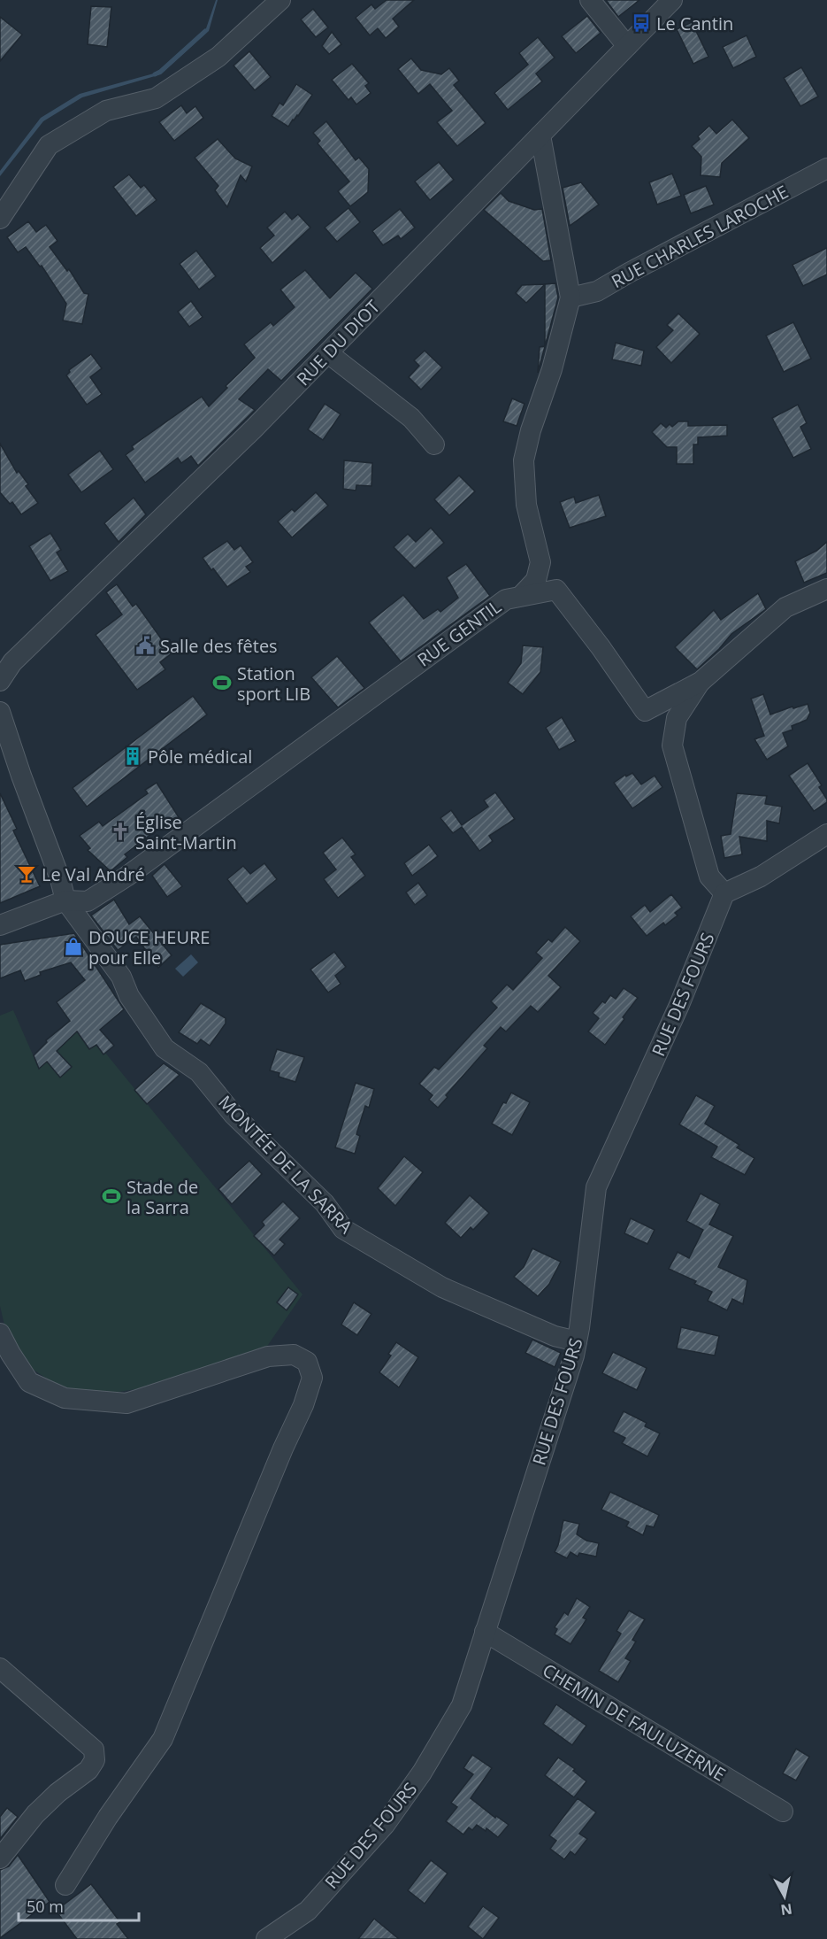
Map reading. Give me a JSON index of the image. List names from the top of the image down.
{
  "streets": {
    "street": [
      "RUE CHARLES LAROCHE",
      "RUE DU DIOT",
      "RUE GENTIL",
      "RUE DES FOURS",
      "MONTÉE DE LA SARRA",
      "CHEMIN DE FAULUZERNE"
    ]
  },
  "crossings": [
    ["RUE GENTIL", "MONTÉE DE LA SARRA"],
    ["RUE DES FOURS", "MONTÉE DE LA SARRA"],
    ["RUE DES FOURS", "CHEMIN DE FAULUZERNE"]
  ],
  "places": {
    "bus stop": ["Le Cantin"],
    "public building": ["Salle des fêtes"],
    "sports": ["Station sport LIB", "Stade de la Sarra"],
    "building": ["Pôle médical"],
    "church": ["Église Saint-Martin"],
    "bar": ["Le Val André"],
    "shop": ["DOUCE HEURE pour Elle"]
  },
  "scale_bar": "50 m",
  "north": "bottom"
}
